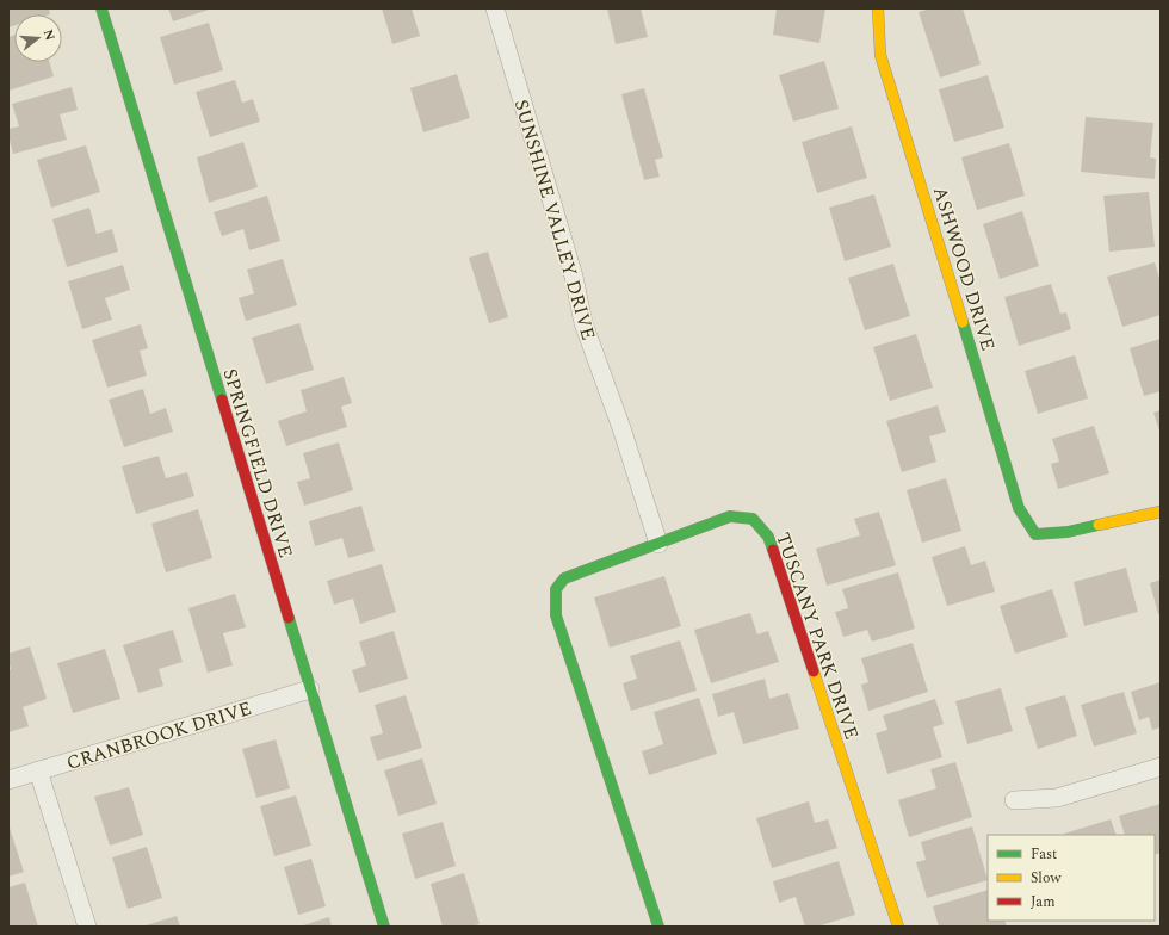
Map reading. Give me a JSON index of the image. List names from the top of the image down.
{
  "streets": {
    "street": [
      "SUNSHINE VALLEY DRIVE",
      "ASHWOOD DRIVE",
      "SPRINGFIELD DRIVE",
      "TUSCANY PARK DRIVE",
      "CRANBROOK DRIVE"
    ]
  },
  "crossings": [
    ["SUNSHINE VALLEY DRIVE", "TUSCANY PARK DRIVE"],
    ["SPRINGFIELD DRIVE", "CRANBROOK DRIVE"]
  ],
  "legend": ["Fast", "Slow", "Jam"],
  "north": "right"
}
